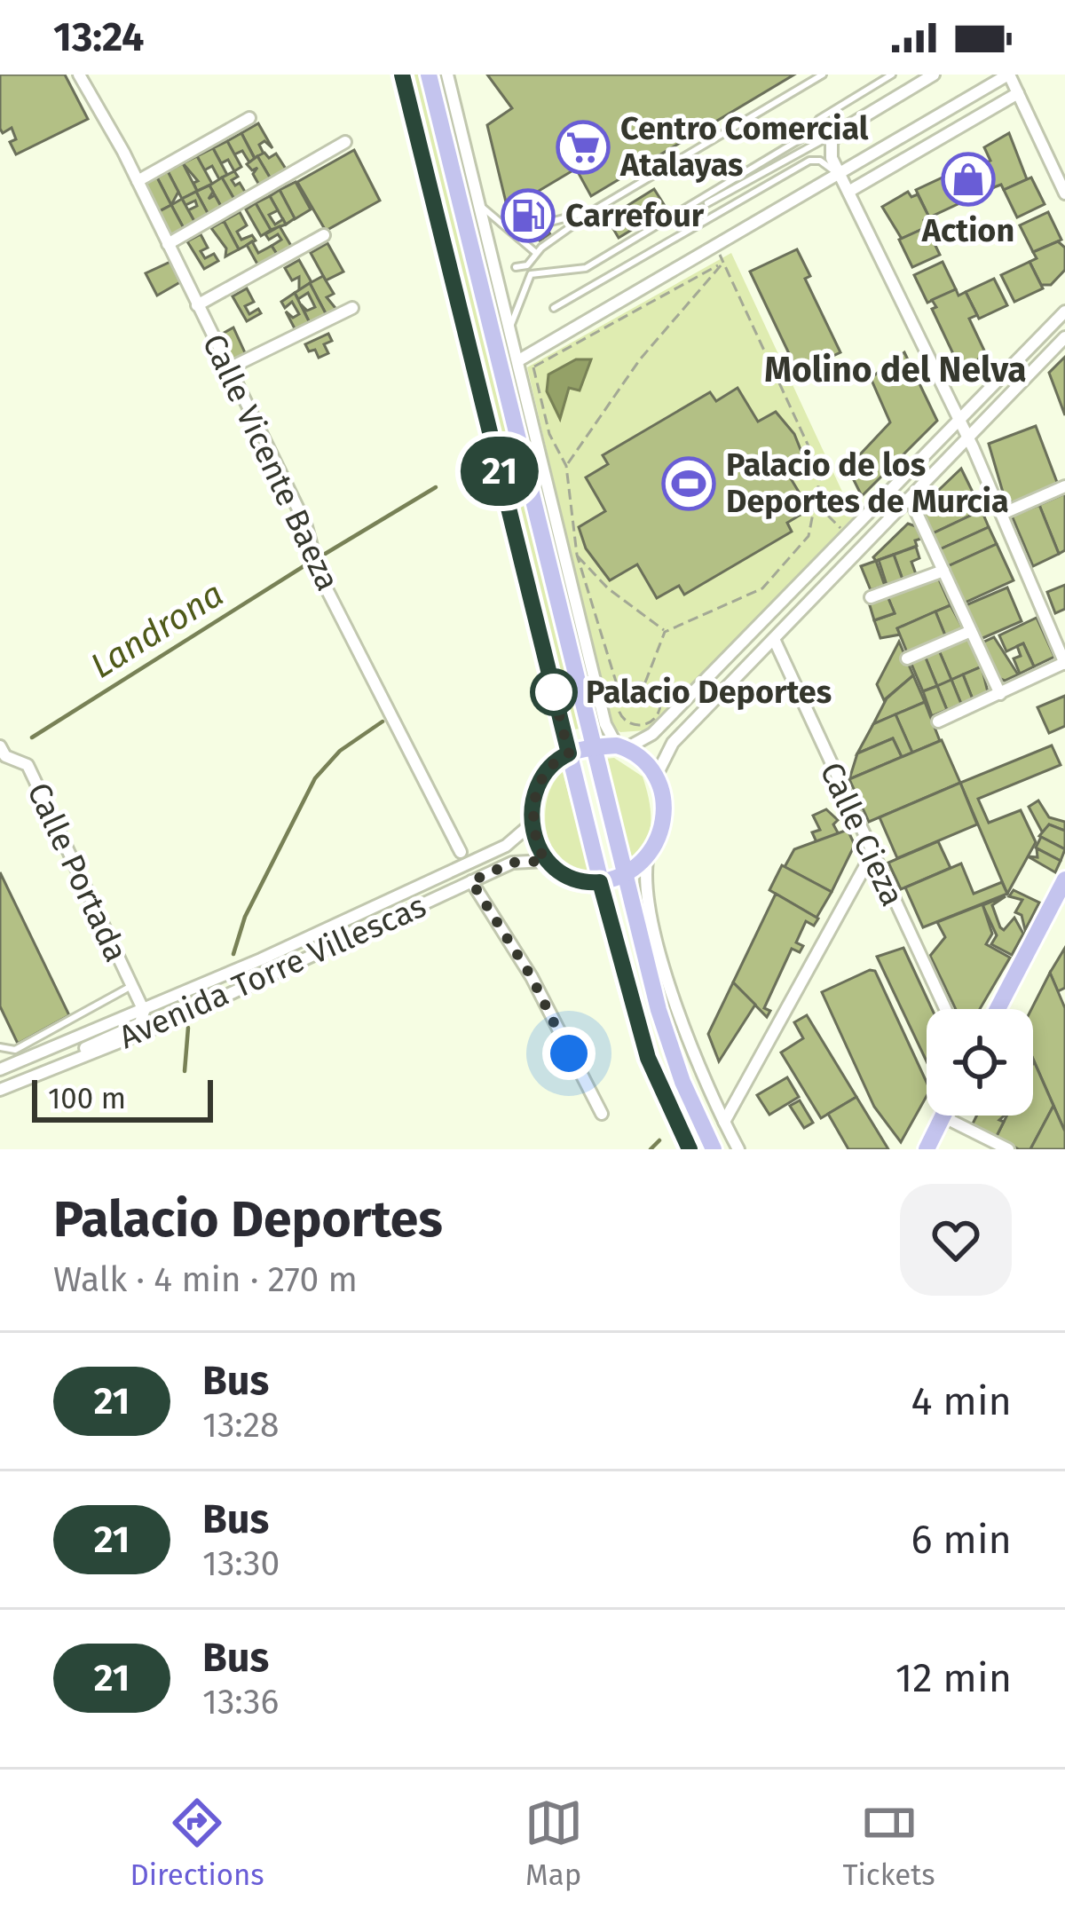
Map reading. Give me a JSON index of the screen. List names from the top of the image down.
{
  "streets": {
    "street": [
      "Calle Vicente Baeza",
      "Calle Cieza",
      "Calle Portada",
      "Avenida Torre Villescas"
    ]
  },
  "crossings": [
    ["Calle Portada", "Avenida Torre Villescas"]
  ],
  "districts": ["Molino del Nelva"],
  "water": ["Landrona"],
  "places": {
    "supermarket": ["Centro Comercial Atalayas"],
    "shop": ["Action"],
    "fuel station": ["Carrefour"],
    "sports": ["Palacio de los Deportes de Murcia"],
    "other": ["Palacio Deportes"]
  },
  "lines": ["bus line 21"],
  "scale_bar": "100 m",
  "page": {
    "status": "13:24",
    "on_map": "21",
    "scale": "100 m",
    "heading": ["Palacio Deportes", "Walk · 4 min · 270 m"],
    "list": [
      {
        "mark": "21",
        "name": "Bus",
        "note": "13:28",
        "value": "4 min"
      },
      {
        "mark": "21",
        "name": "Bus",
        "note": "13:30",
        "value": "6 min"
      },
      {
        "mark": "21",
        "name": "Bus",
        "note": "13:36",
        "value": "12 min"
      }
    ],
    "tabs": ["Directions", "Map", "Tickets"]
  }
}
